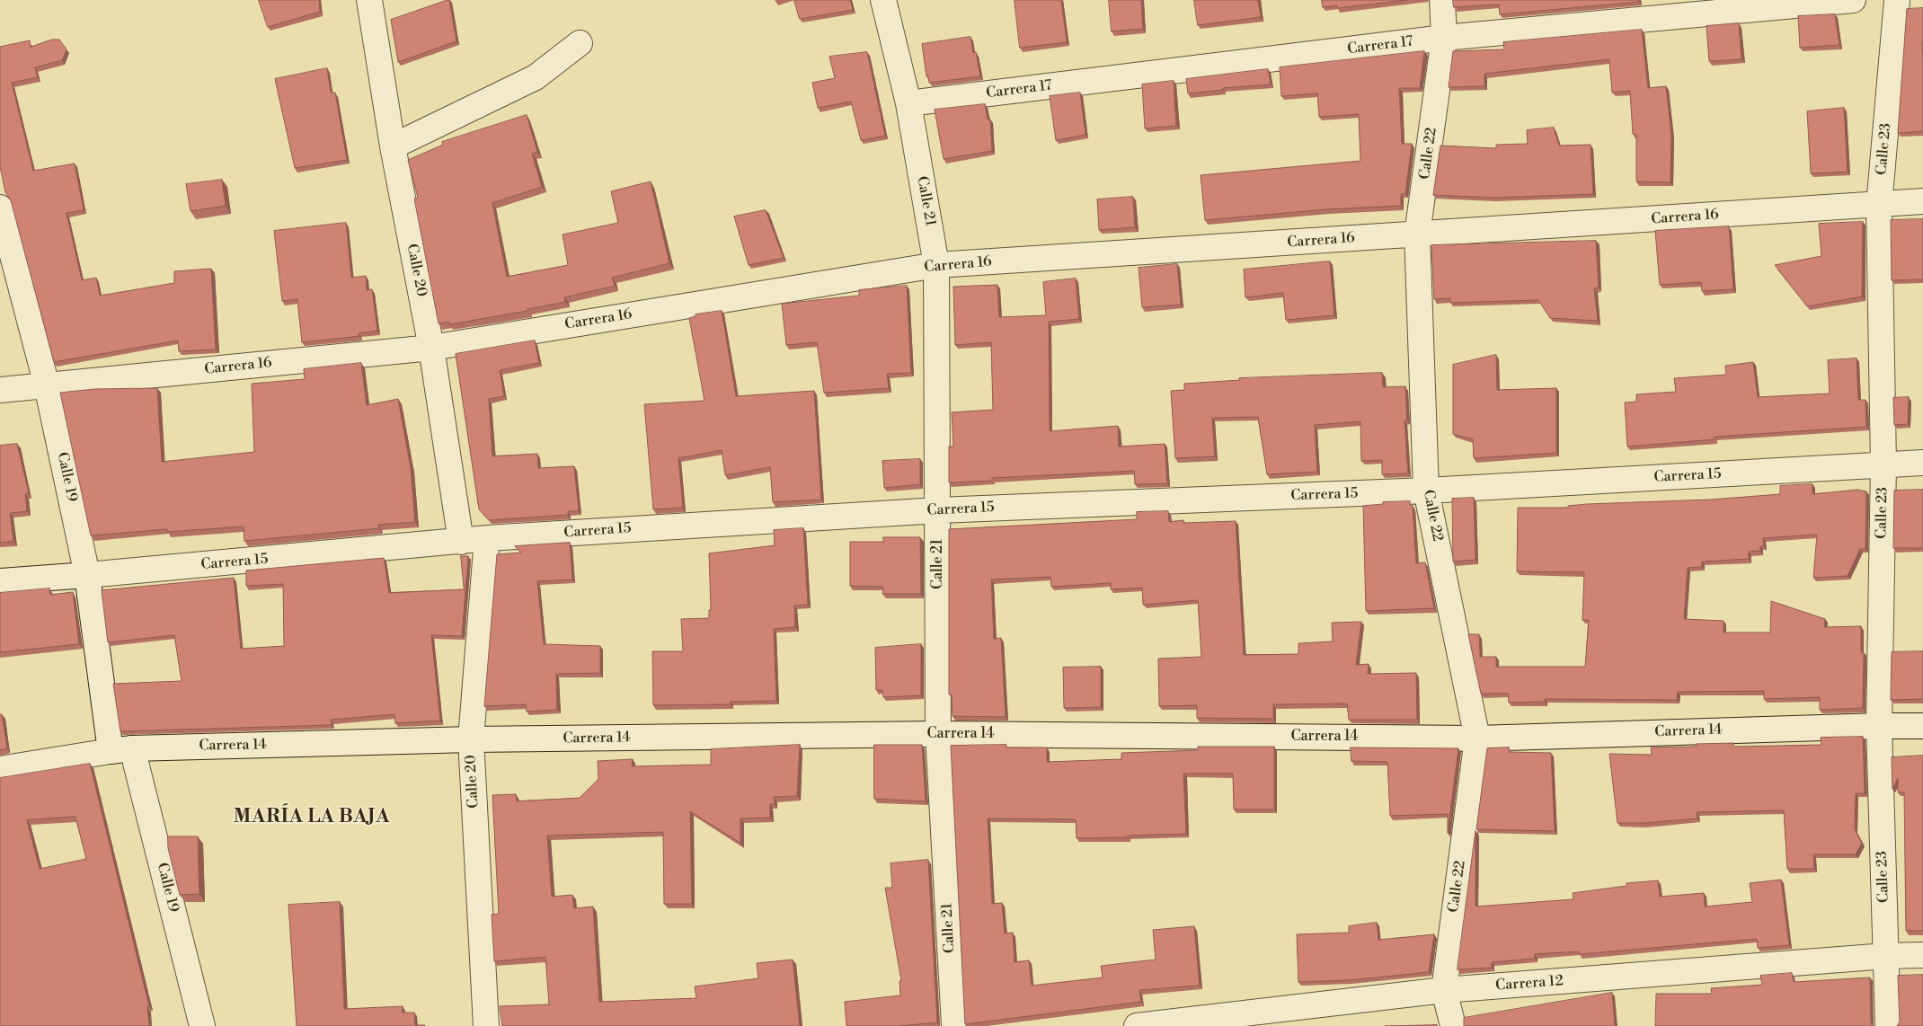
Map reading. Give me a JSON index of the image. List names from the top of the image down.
{
  "streets": {
    "street": [
      "Carrera 17",
      "Calle 23",
      "Calle 22",
      "Calle 21",
      "Carrera 16",
      "Calle 20",
      "Carrera 15",
      "Calle 19",
      "Carrera 14",
      "Carrera 12"
    ]
  },
  "crossings": [
    ["Carrera 17", "Calle 22"],
    ["Carrera 17", "Calle 21"],
    ["Calle 23", "Carrera 16"],
    ["Calle 23", "Carrera 15"],
    ["Calle 23", "Carrera 14"],
    ["Calle 23", "Carrera 12"],
    ["Calle 22", "Carrera 16"],
    ["Calle 22", "Carrera 15"],
    ["Calle 22", "Carrera 14"],
    ["Calle 22", "Carrera 12"],
    ["Calle 21", "Carrera 16"],
    ["Calle 21", "Carrera 15"],
    ["Calle 21", "Carrera 14"],
    ["Carrera 16", "Calle 20"],
    ["Carrera 16", "Calle 19"],
    ["Calle 20", "Carrera 15"],
    ["Calle 20", "Carrera 14"],
    ["Carrera 15", "Calle 19"],
    ["Calle 19", "Carrera 14"]
  ],
  "districts": ["MARÍA LA BAJA"]
}
